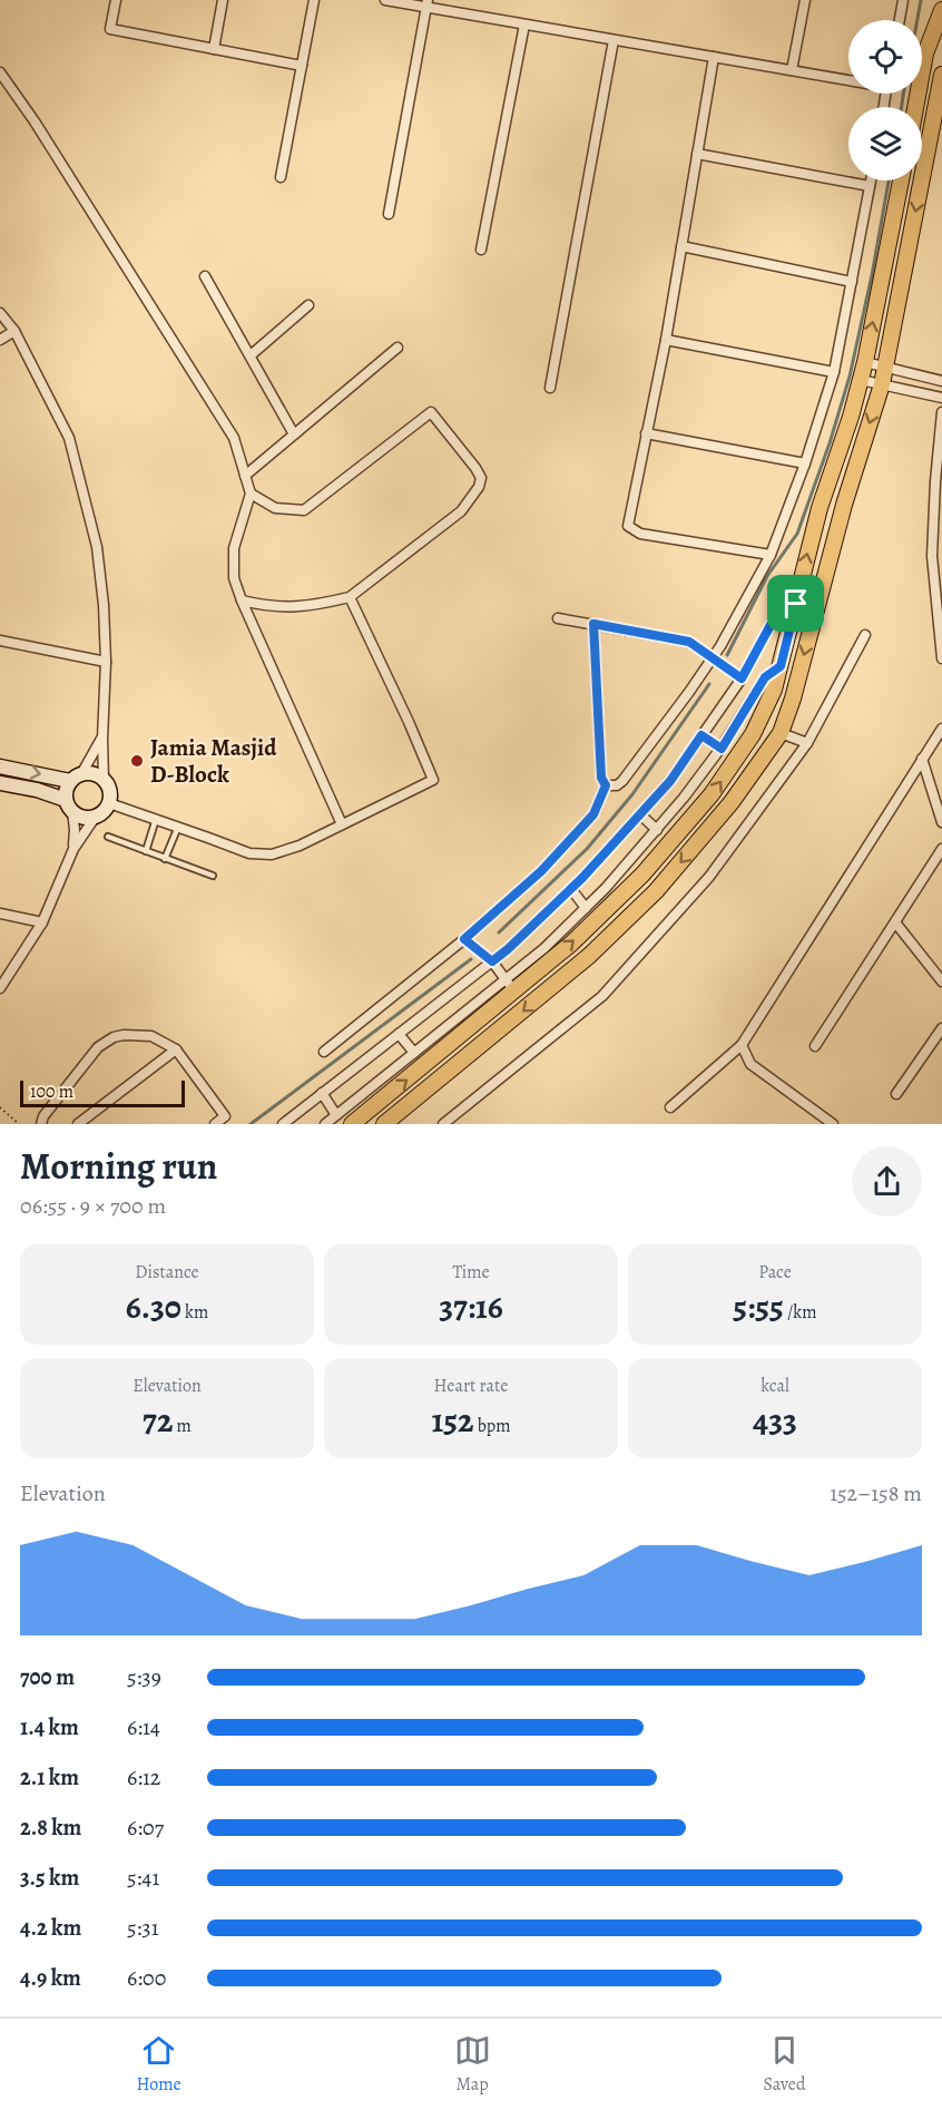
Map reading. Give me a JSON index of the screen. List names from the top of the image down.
{
  "places": ["Jamia Masjid D-Block"],
  "scale_bar": "100 m",
  "page": {
    "scale": "100 m",
    "heading": ["Morning run", "06:55 · 9 × 700 m"],
    "stats": [
      ["Distance", "6.30 km"],
      ["Time", "37:16"],
      ["Pace", "5:55 /km"],
      ["Elevation", "72 m"],
      ["Heart rate", "152 bpm"],
      ["kcal", "433"]
    ],
    "chart": ["Elevation", "152–158 m"],
    "list": [
      {
        "name": "700 m",
        "note": "5:39"
      },
      {
        "name": "1.4 km",
        "note": "6:14"
      },
      {
        "name": "2.1 km",
        "note": "6:12"
      },
      {
        "name": "2.8 km",
        "note": "6:07"
      },
      {
        "name": "3.5 km",
        "note": "5:41"
      },
      {
        "name": "4.2 km",
        "note": "5:31"
      },
      {
        "name": "4.9 km",
        "note": "6:00"
      }
    ],
    "tabs": ["Home", "Map", "Saved"]
  }
}
